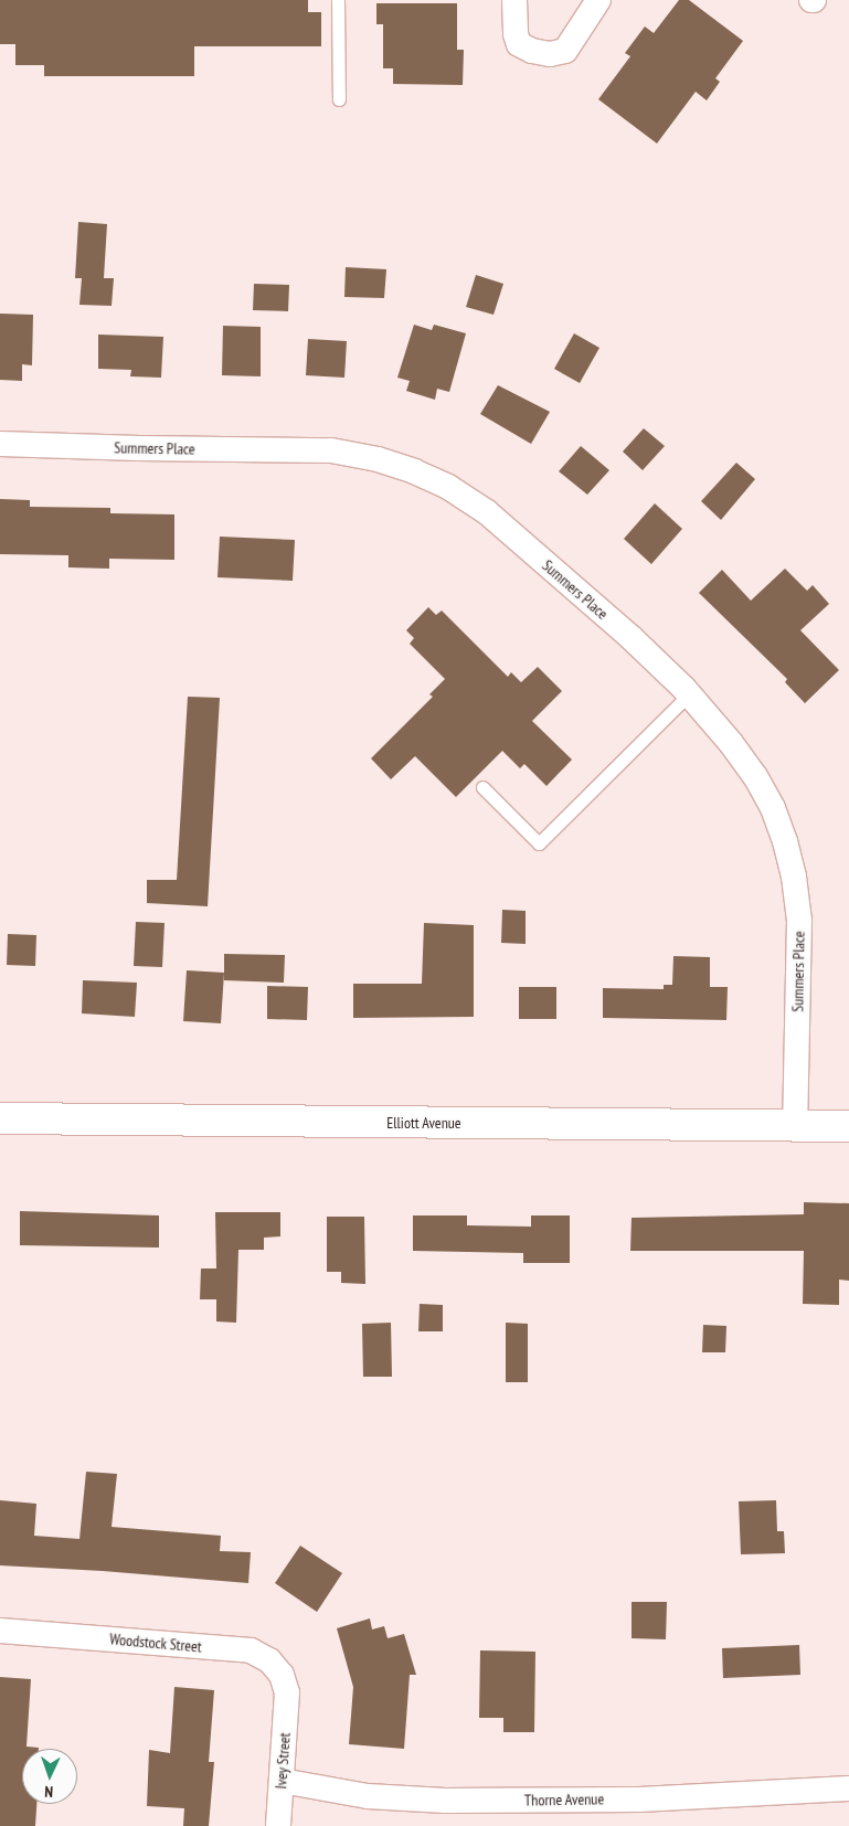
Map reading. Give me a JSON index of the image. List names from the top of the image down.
{
  "streets": {
    "street": [
      "Summers Place",
      "Elliott Avenue",
      "Woodstock Street",
      "Ivey Street",
      "Thorne Avenue"
    ]
  },
  "crossings": [
    ["Summers Place", "Elliott Avenue"],
    ["Woodstock Street", "Ivey Street"],
    ["Ivey Street", "Thorne Avenue"]
  ],
  "north": "bottom"
}
